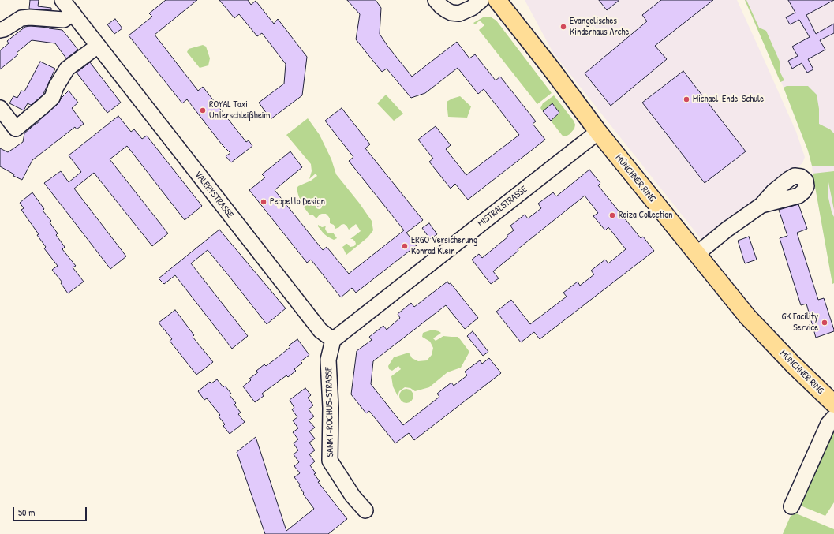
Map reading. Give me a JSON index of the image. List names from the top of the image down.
{
  "streets": {
    "main road": ["MÜNCHNER RING"],
    "street": ["VALERYSTRASSE", "MISTRALSTRASSE", "SANKT-ROCHUS-STRASSE"]
  },
  "crossings": [
    ["MÜNCHNER RING", "MISTRALSTRASSE"],
    ["VALERYSTRASSE", "MISTRALSTRASSE"],
    ["VALERYSTRASSE", "SANKT-ROCHUS-STRASSE"],
    ["MISTRALSTRASSE", "SANKT-ROCHUS-STRASSE"]
  ],
  "places": [
    "Evangelisches Kinderhaus Arche",
    "Michael-Ende-Schule",
    "ROYAL Taxi Unterschleißheim",
    "Peppetto Design",
    "Raiza Collection",
    "ERGO Versicherung Konrad Klein",
    "GK Facility Service"
  ],
  "scale_bar": "50 m"
}
